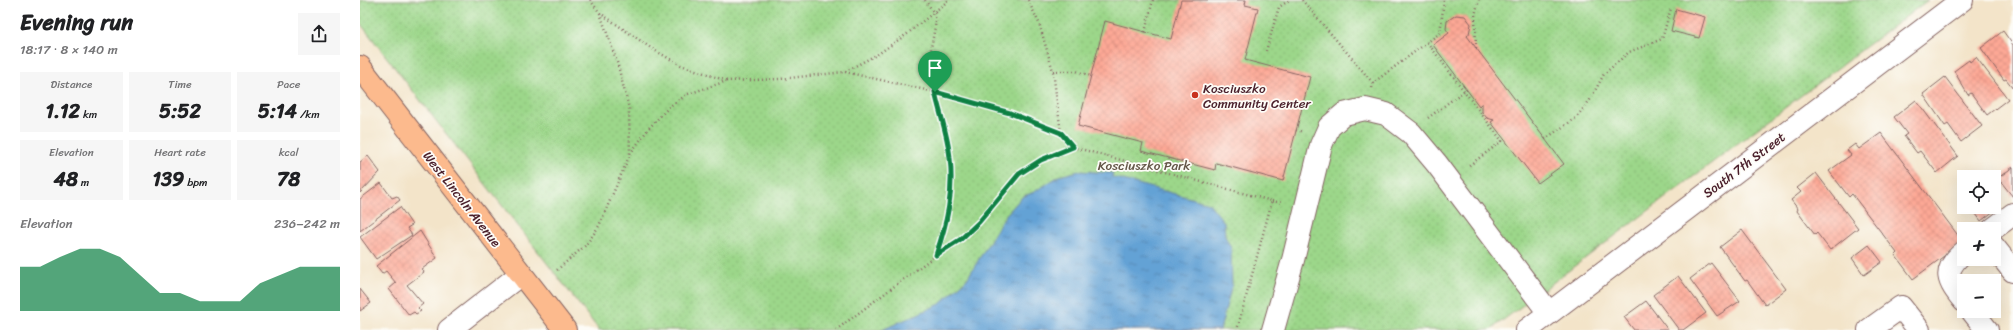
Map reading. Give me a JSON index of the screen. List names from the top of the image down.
{
  "streets": {
    "main road": ["West Lincoln Avenue"],
    "street": ["South 7th Street"]
  },
  "parks": ["Kosciuszko Park"],
  "places": ["Kosciuszko Community Center"],
  "page": {
    "heading": ["Evening run", "18:17 · 8 × 140 m"],
    "stats": [
      ["Distance", "1.12 km"],
      ["Time", "5:52"],
      ["Pace", "5:14 /km"],
      ["Elevation", "48 m"],
      ["Heart rate", "139 bpm"],
      ["kcal", "78"]
    ],
    "map_buttons": ["+", "−"],
    "chart": ["Elevation", "236–242 m"]
  }
}
